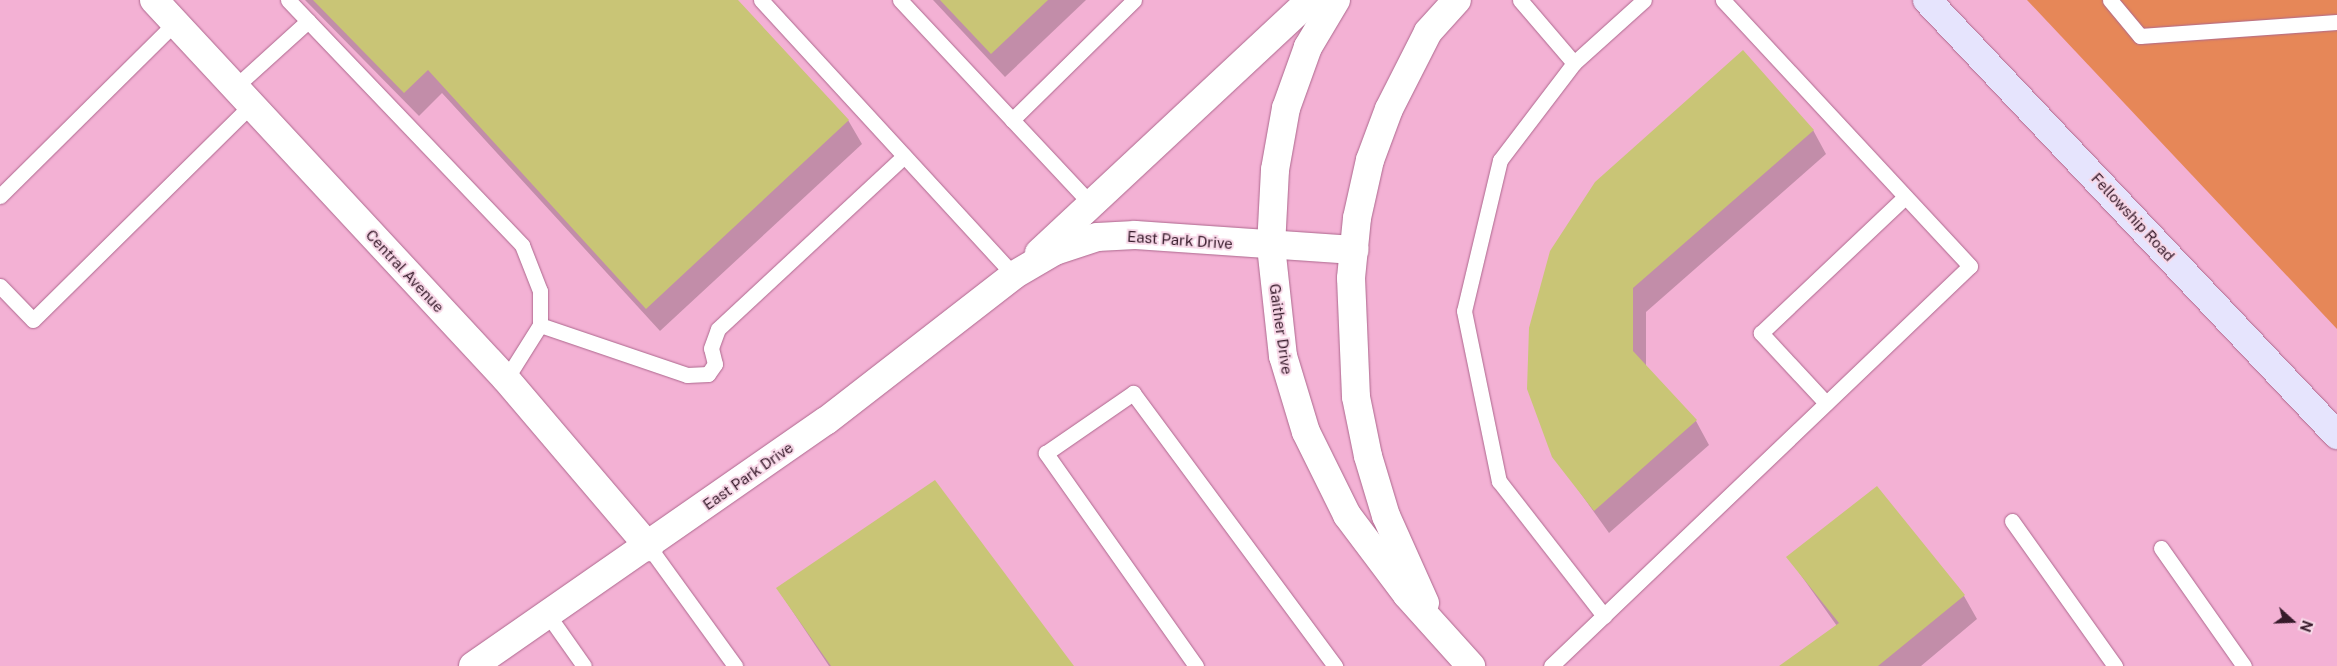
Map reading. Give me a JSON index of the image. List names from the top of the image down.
{
  "streets": {
    "street": [
      "Fellowship Road",
      "East Park Drive",
      "Central Avenue",
      "Gaither Drive"
    ]
  },
  "crossings": [
    ["East Park Drive", "Central Avenue"],
    ["East Park Drive", "Gaither Drive"]
  ],
  "north": "right"
}
